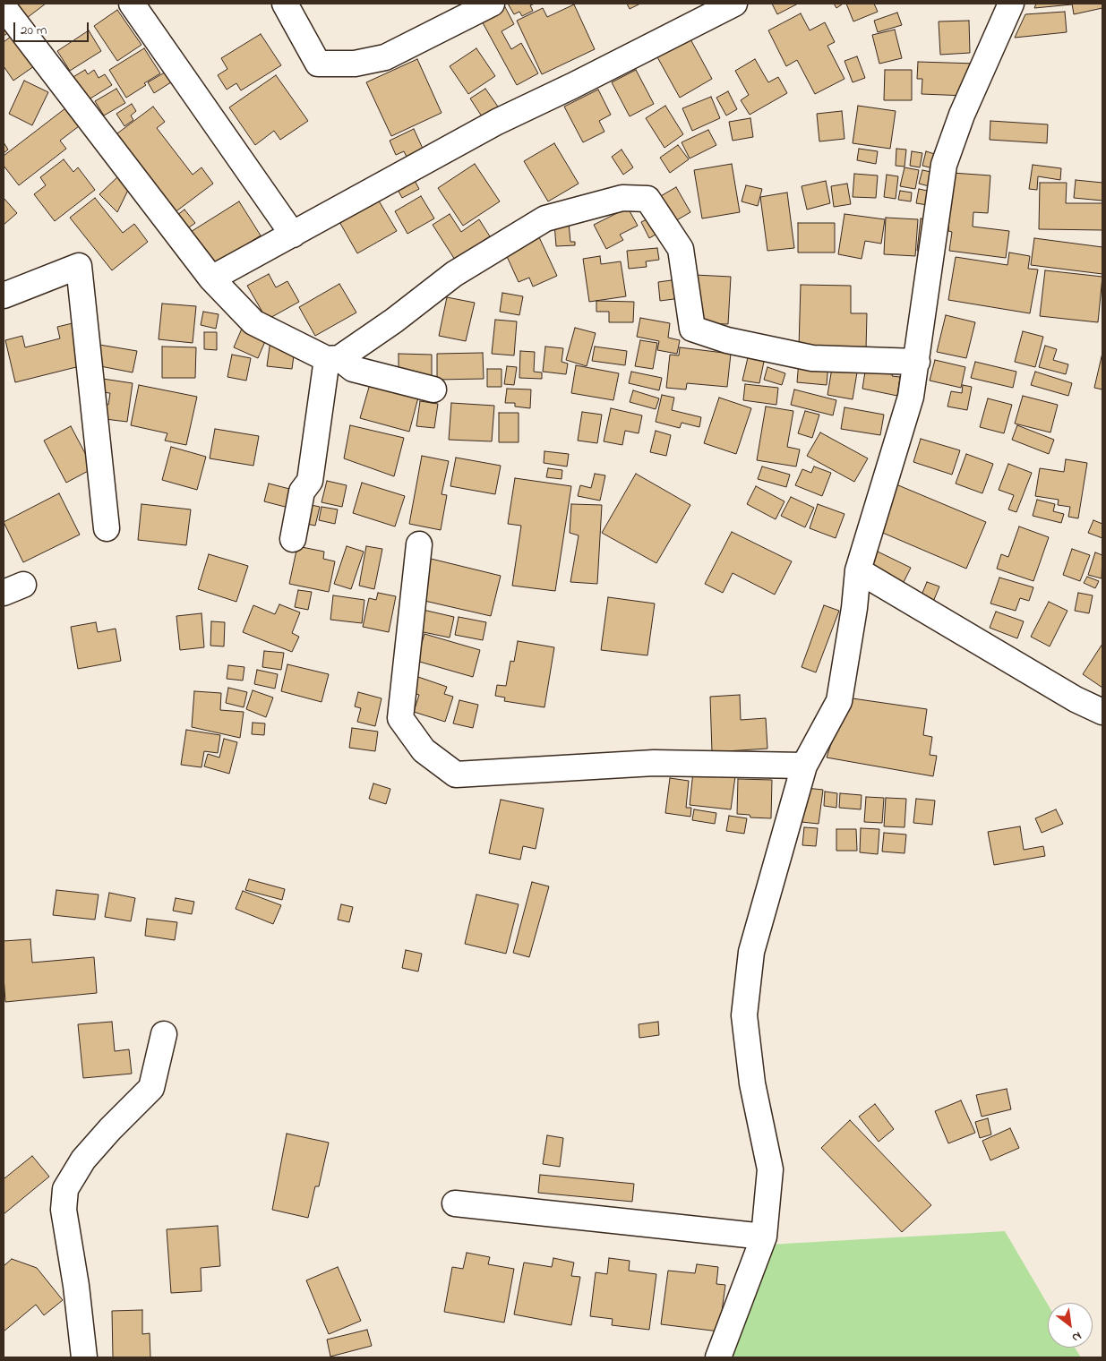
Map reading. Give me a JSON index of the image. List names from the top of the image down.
{
  "scale_bar": "20 m",
  "north": "bottom right"
}
